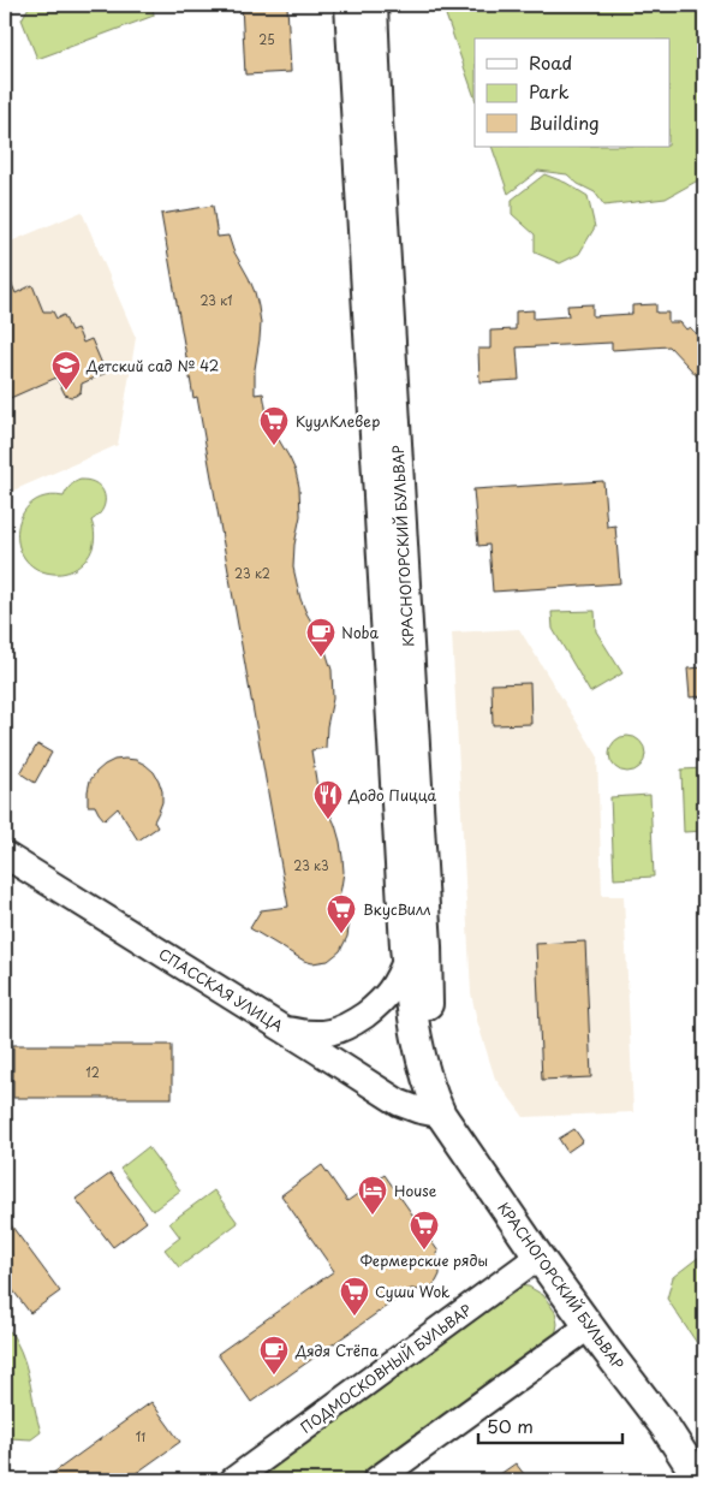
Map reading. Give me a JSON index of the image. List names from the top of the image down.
{
  "streets": {
    "main road": ["КРАСНОГОРСКИЙ БУЛЬВАР"],
    "street": ["СПАССКАЯ УЛИЦА", "ПОДМОСКОВНЫЙ БУЛЬВАР"]
  },
  "crossings": [
    ["КРАСНОГОРСКИЙ БУЛЬВАР", "СПАССКАЯ УЛИЦА"],
    ["КРАСНОГОРСКИЙ БУЛЬВАР", "ПОДМОСКОВНЫЙ БУЛЬВАР"]
  ],
  "places": {
    "school or university": ["Детский сад № 42"],
    "supermarket": [
      "КуулКлевер",
      "ВкусВилл",
      "Фермерские ряды",
      "Суши Wok"
    ],
    "cafe": ["Noba", "Дядя Стёпа"],
    "restaurant": ["Додо Пицца"],
    "hotel": ["House"]
  },
  "house_numbers": [
    "25",
    "23 к1",
    "23 к2",
    "23 к3",
    "12",
    "11"
  ],
  "legend": ["Road", "Park", "Building"],
  "scale_bar": "50 m"
}
